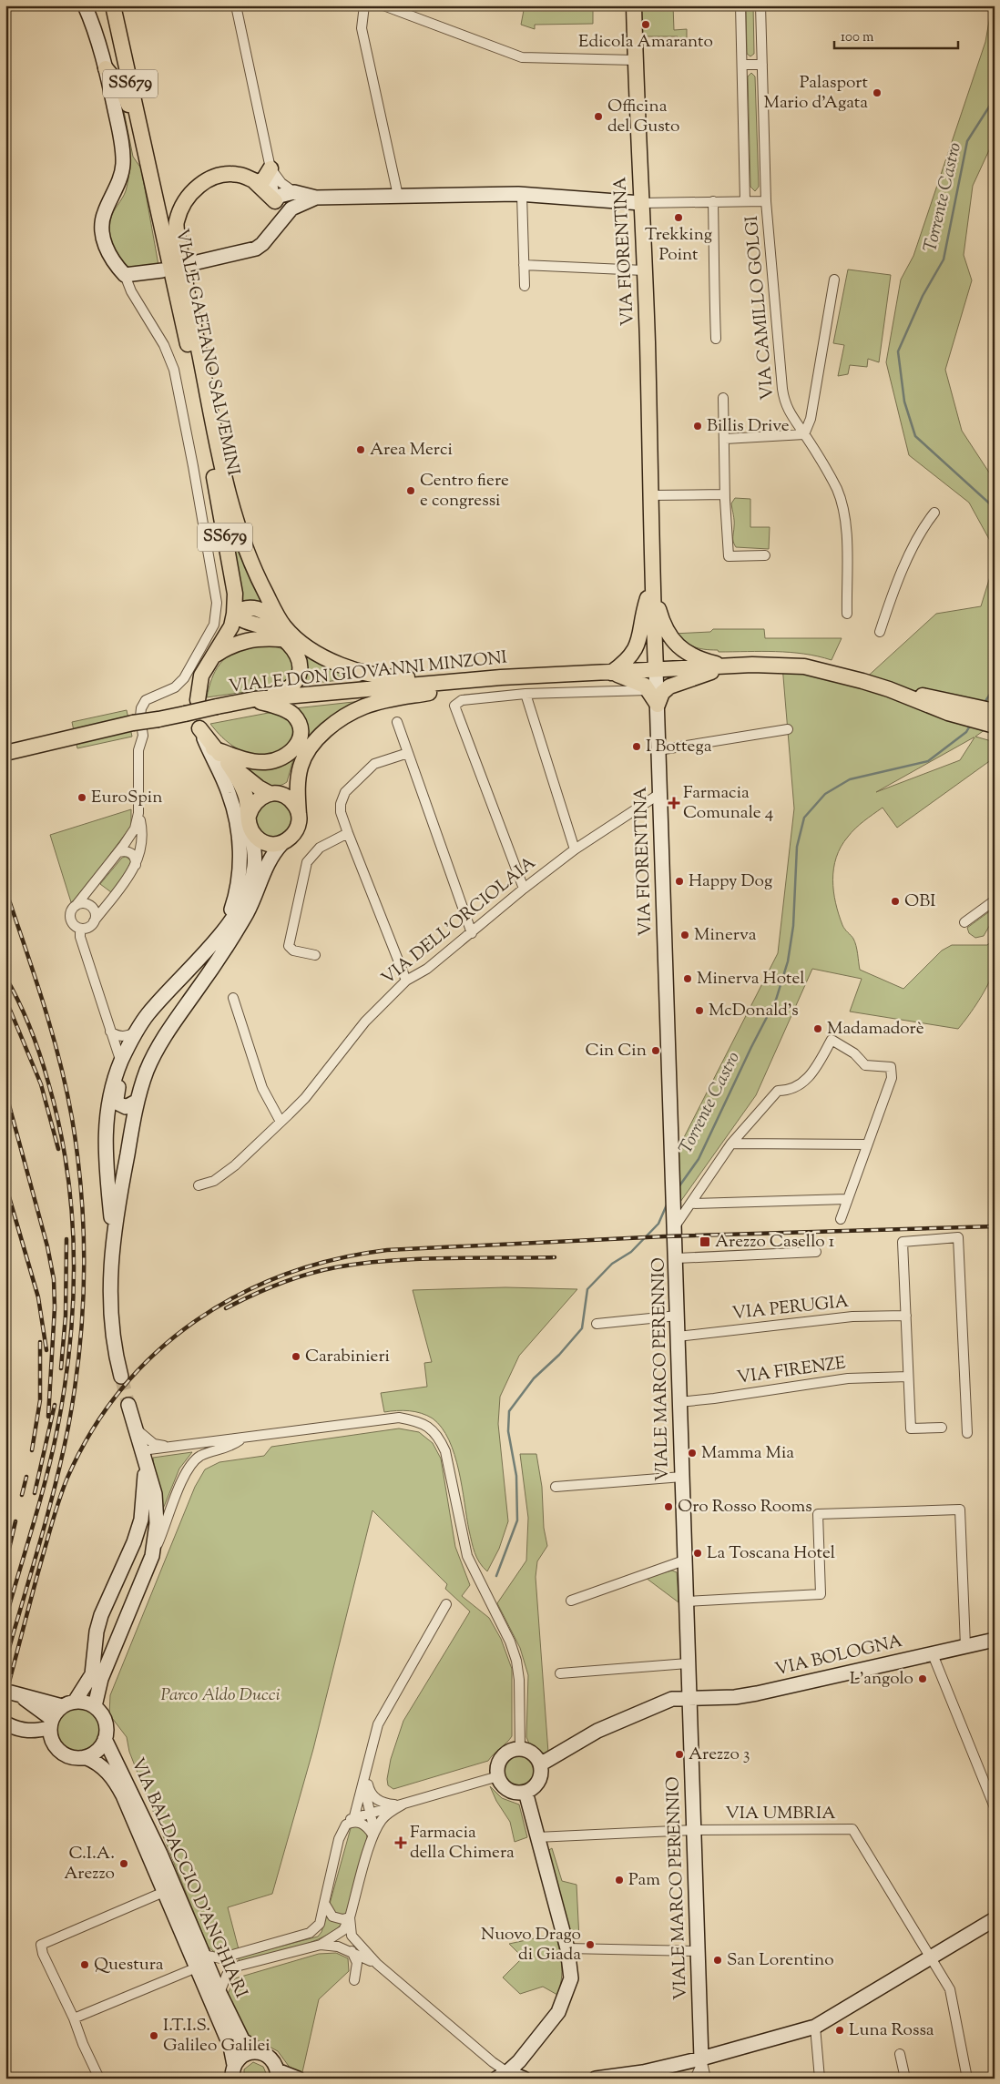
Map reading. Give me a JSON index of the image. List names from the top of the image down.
{
  "streets": {
    "main road": [
      "SS679",
      "VIA FIORENTINA",
      "VIALE GAETANO SALVEMINI",
      "VIALE DON GIOVANNI MINZONI",
      "VIALE MARCO PERENNIO",
      "VIA BOLOGNA",
      "VIA BALDACCIO D'ANGHIARI"
    ],
    "street": [
      "VIA CAMILLO GOLGI",
      "VIA DELL'ORCIOLAIA",
      "VIA PERUGIA",
      "VIA FIRENZE",
      "VIA UMBRIA"
    ]
  },
  "crossings": [
    ["VIA FIORENTINA", "VIALE DON GIOVANNI MINZONI"],
    ["VIA FIORENTINA", "VIA DELL'ORCIOLAIA"],
    ["VIA FIORENTINA", "VIALE MARCO PERENNIO"],
    ["VIA PERUGIA", "VIALE MARCO PERENNIO"],
    ["VIALE MARCO PERENNIO", "VIA FIRENZE"],
    ["VIALE MARCO PERENNIO", "VIA BOLOGNA"],
    ["VIALE MARCO PERENNIO", "VIA UMBRIA"]
  ],
  "water": ["Torrente Castro"],
  "parks": ["Parco Aldo Ducci"],
  "places": {
    "other": [
      "Edicola Amaranto",
      "Palasport Mario d'Agata",
      "Officina del Gusto",
      "Trekking Point",
      "Billis Drive",
      "Area Merci",
      "Centro fiere e congressi",
      "I Bottega",
      "EuroSpin",
      "Happy Dog",
      "OBI",
      "Minerva",
      "Minerva Hotel",
      "McDonald's",
      "Madamadorè",
      "Cin Cin",
      "Carabinieri",
      "Mamma Mia",
      "Oro Rosso Rooms",
      "La Toscana Hotel",
      "L'angolo",
      "Arezzo 3",
      "C.I.A. Arezzo",
      "Pam",
      "Nuovo Drago di Giada",
      "San Lorentino",
      "Questura",
      "Luna Rossa",
      "I.T.I.S. Galileo Galilei"
    ],
    "health": ["Farmacia Comunale 4", "Farmacia della Chimera"],
    "transit": ["Arezzo Casello 1"]
  },
  "scale_bar": "100 m"
}
